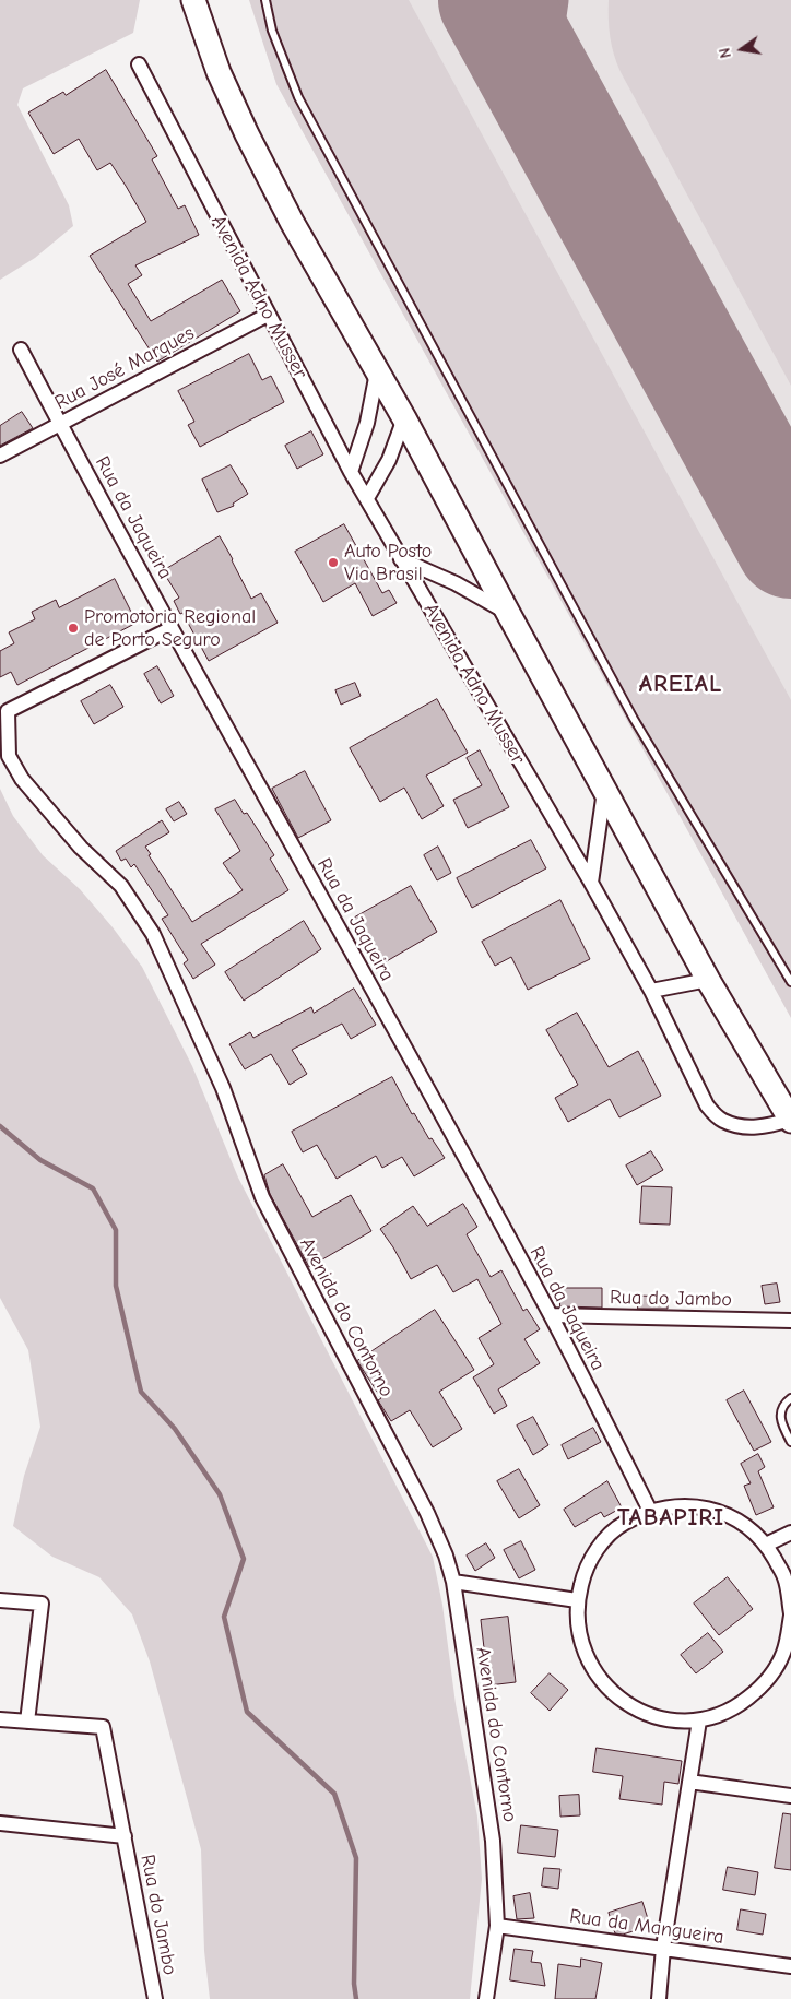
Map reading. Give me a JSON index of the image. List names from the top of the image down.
{
  "streets": {
    "street": [
      "Avenida Adno Musser",
      "Rua José Marques",
      "Rua da Jaqueira",
      "Rua do Jambo",
      "Avenida do Contorno",
      "Rua da Mangueira"
    ]
  },
  "crossings": [
    ["Avenida Adno Musser", "Rua José Marques"],
    ["Rua José Marques", "Rua da Jaqueira"],
    ["Rua da Jaqueira", "Rua do Jambo"],
    ["Avenida do Contorno", "Rua da Mangueira"]
  ],
  "districts": ["AREIAL", "TABAPIRI"],
  "places": ["Auto Posto Via Brasil", "Promotoria Regional de Porto Seguro"],
  "north": "left"
}
